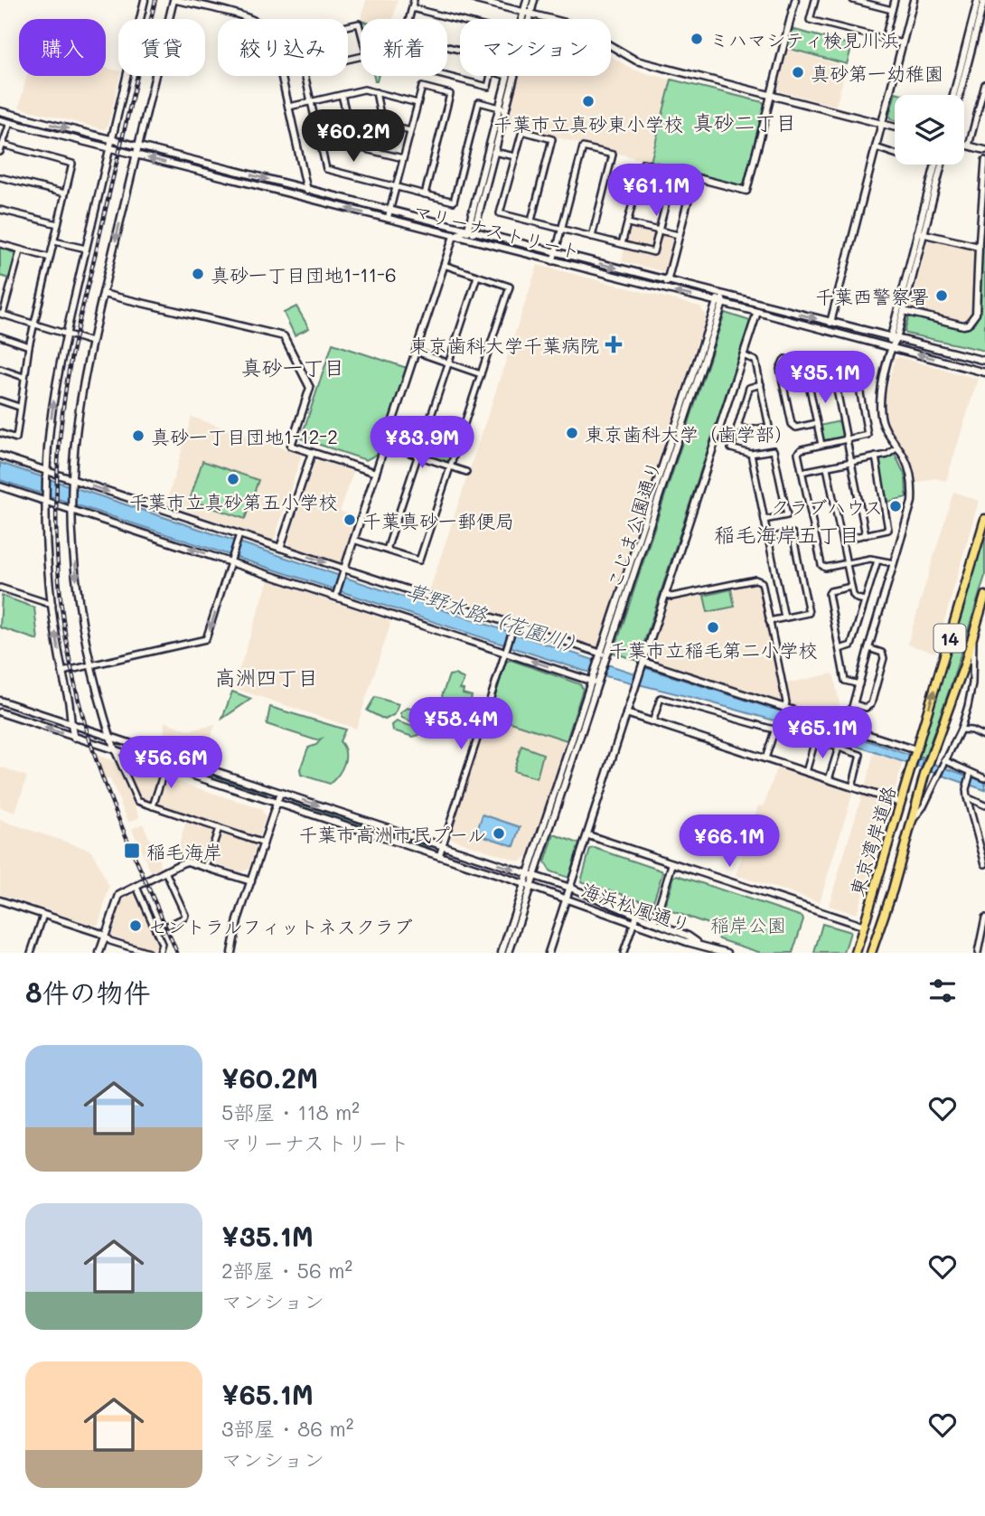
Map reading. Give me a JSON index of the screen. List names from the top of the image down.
{
  "streets": {
    "highway": ["14", "東京湾岸道路"],
    "street": ["マリーナストリート", "こじま公園通り", "海浜松風通り"]
  },
  "crossings": [
    ["マリーナストリート", "こじま公園通り"]
  ],
  "districts": [
    "真砂二丁目",
    "真砂一丁目",
    "稲毛海岸五丁目",
    "高洲四丁目"
  ],
  "water": ["草野水路（花園川）"],
  "parks": ["稲岸公園"],
  "places": {
    "other": [
      "ミハマシティ検見川浜",
      "真砂第一幼稚園",
      "千葉市立真砂東小学校",
      "真砂一丁目団地1-11-6",
      "千葉西警察署",
      "東京歯科大学（歯学部）",
      "真砂一丁目団地1-12-2",
      "千葉市立真砂第五小学校",
      "クラブハウス",
      "千葉真砂一郵便局",
      "千葉市立稲毛第二小学校",
      "千葉市高洲市民プール",
      "セントラルフィットネスクラブ"
    ],
    "health": ["東京歯科大学千葉病院"],
    "transit": ["稲毛海岸"]
  },
  "page": {
    "chip": [
      "購入",
      "賃貸",
      "絞り込み",
      "新着",
      "マンション"
    ],
    "price": [
      "¥60.2M",
      "¥61.1M",
      "¥35.1M",
      "¥83.9M",
      "¥58.4M",
      "¥65.1M",
      "¥56.6M",
      "¥66.1M"
    ],
    "heading": "8件の物件",
    "list": [
      {
        "name": "¥60.2M",
        "note": "5部屋 · 118 m² · マリーナストリート"
      },
      {
        "name": "¥35.1M",
        "note": "2部屋 · 56 m² · マンション"
      },
      {
        "name": "¥65.1M",
        "note": "3部屋 · 86 m² · マンション"
      }
    ]
  }
}
